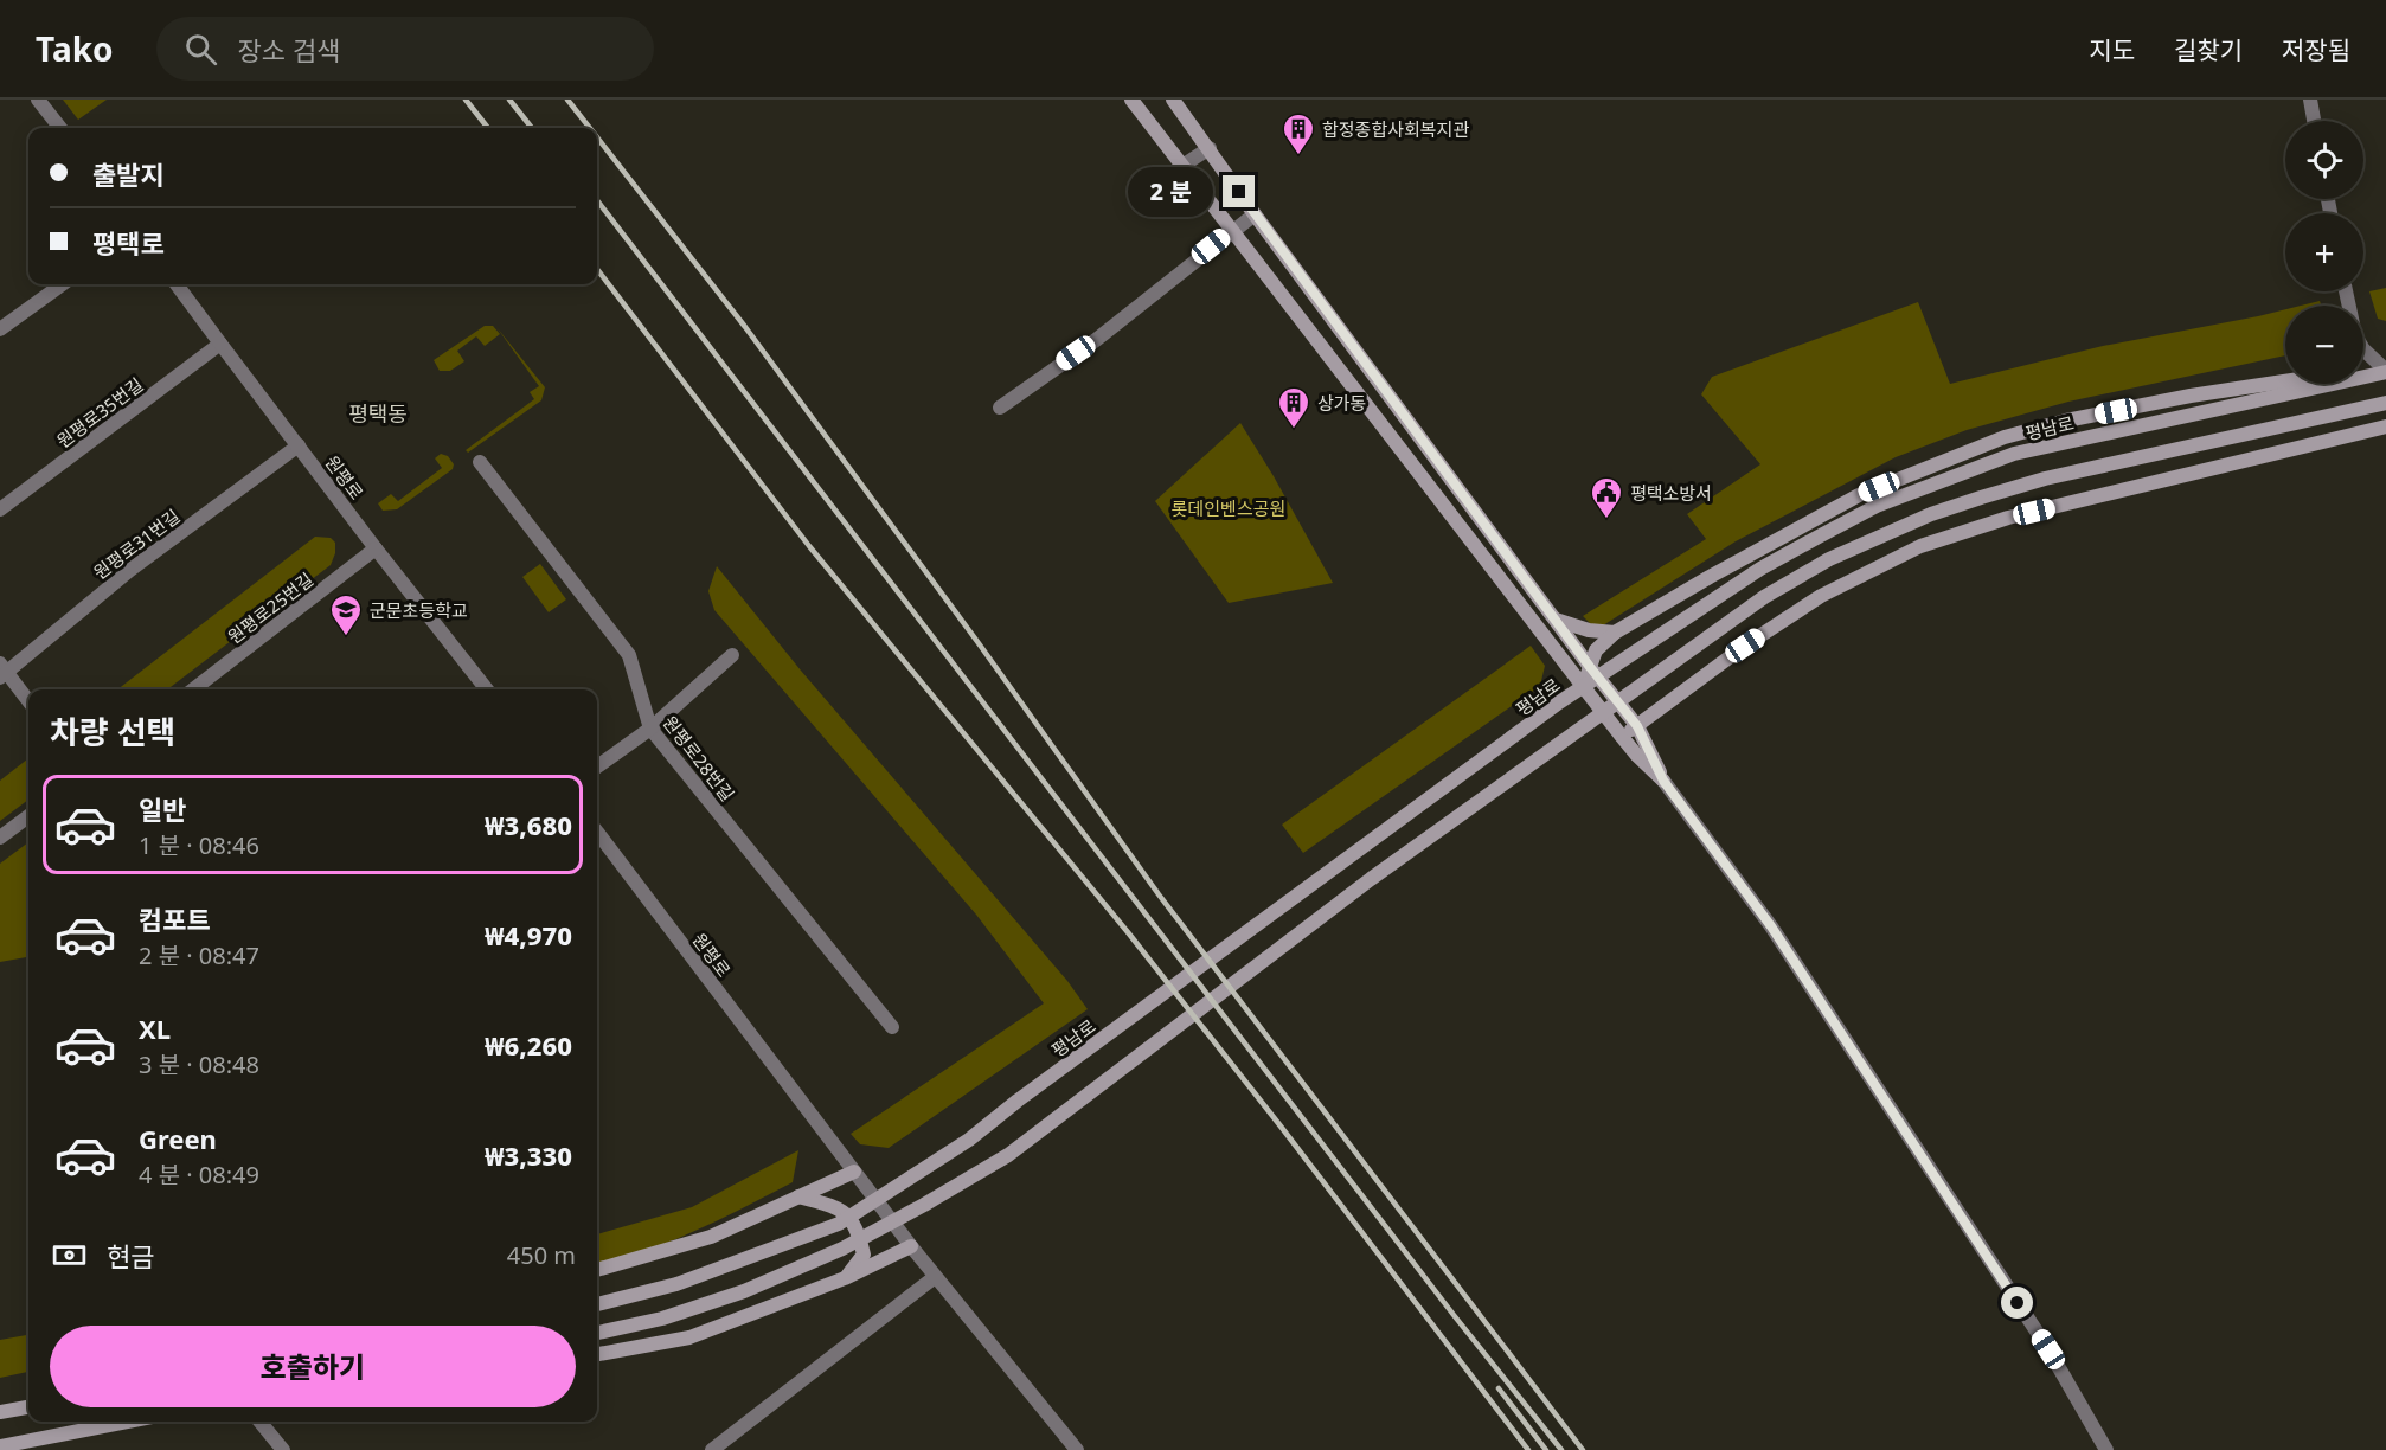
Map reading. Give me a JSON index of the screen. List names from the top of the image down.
{
  "streets": {
    "main road": ["평남로"],
    "street": [
      "원평로35번길",
      "원평로",
      "원평로31번길",
      "원평로25번길",
      "원평로28번길"
    ]
  },
  "crossings": [
    ["원평로35번길", "원평로"],
    ["원평로", "원평로31번길"],
    ["원평로", "원평로25번길"]
  ],
  "districts": ["평택동"],
  "parks": ["롯데인벤스공원"],
  "places": {
    "building": ["합정종합사회복지관", "상가동"],
    "public building": ["평택소방서"],
    "school or university": ["군문초등학교"]
  },
  "page": {
    "header": "Tako",
    "search": "장소 검색",
    "nav": ["지도", "길찾기", "저장됨"],
    "map_buttons": ["+", "−"],
    "banner": ["출발지", "평택로"],
    "bubble": "2 분",
    "heading": "차량 선택",
    "list": [
      {
        "name": "일반",
        "note": "1 분 · 08:46",
        "value": "₩3,680"
      },
      {
        "name": "컴포트",
        "note": "2 분 · 08:47",
        "value": "₩4,970"
      },
      {
        "name": "XL",
        "note": "3 분 · 08:48",
        "value": "₩6,260"
      },
      {
        "name": "Green",
        "note": "4 분 · 08:49",
        "value": "₩3,330"
      }
    ],
    "pay": ["현금", "450 m"],
    "buttons": "호출하기"
  }
}
